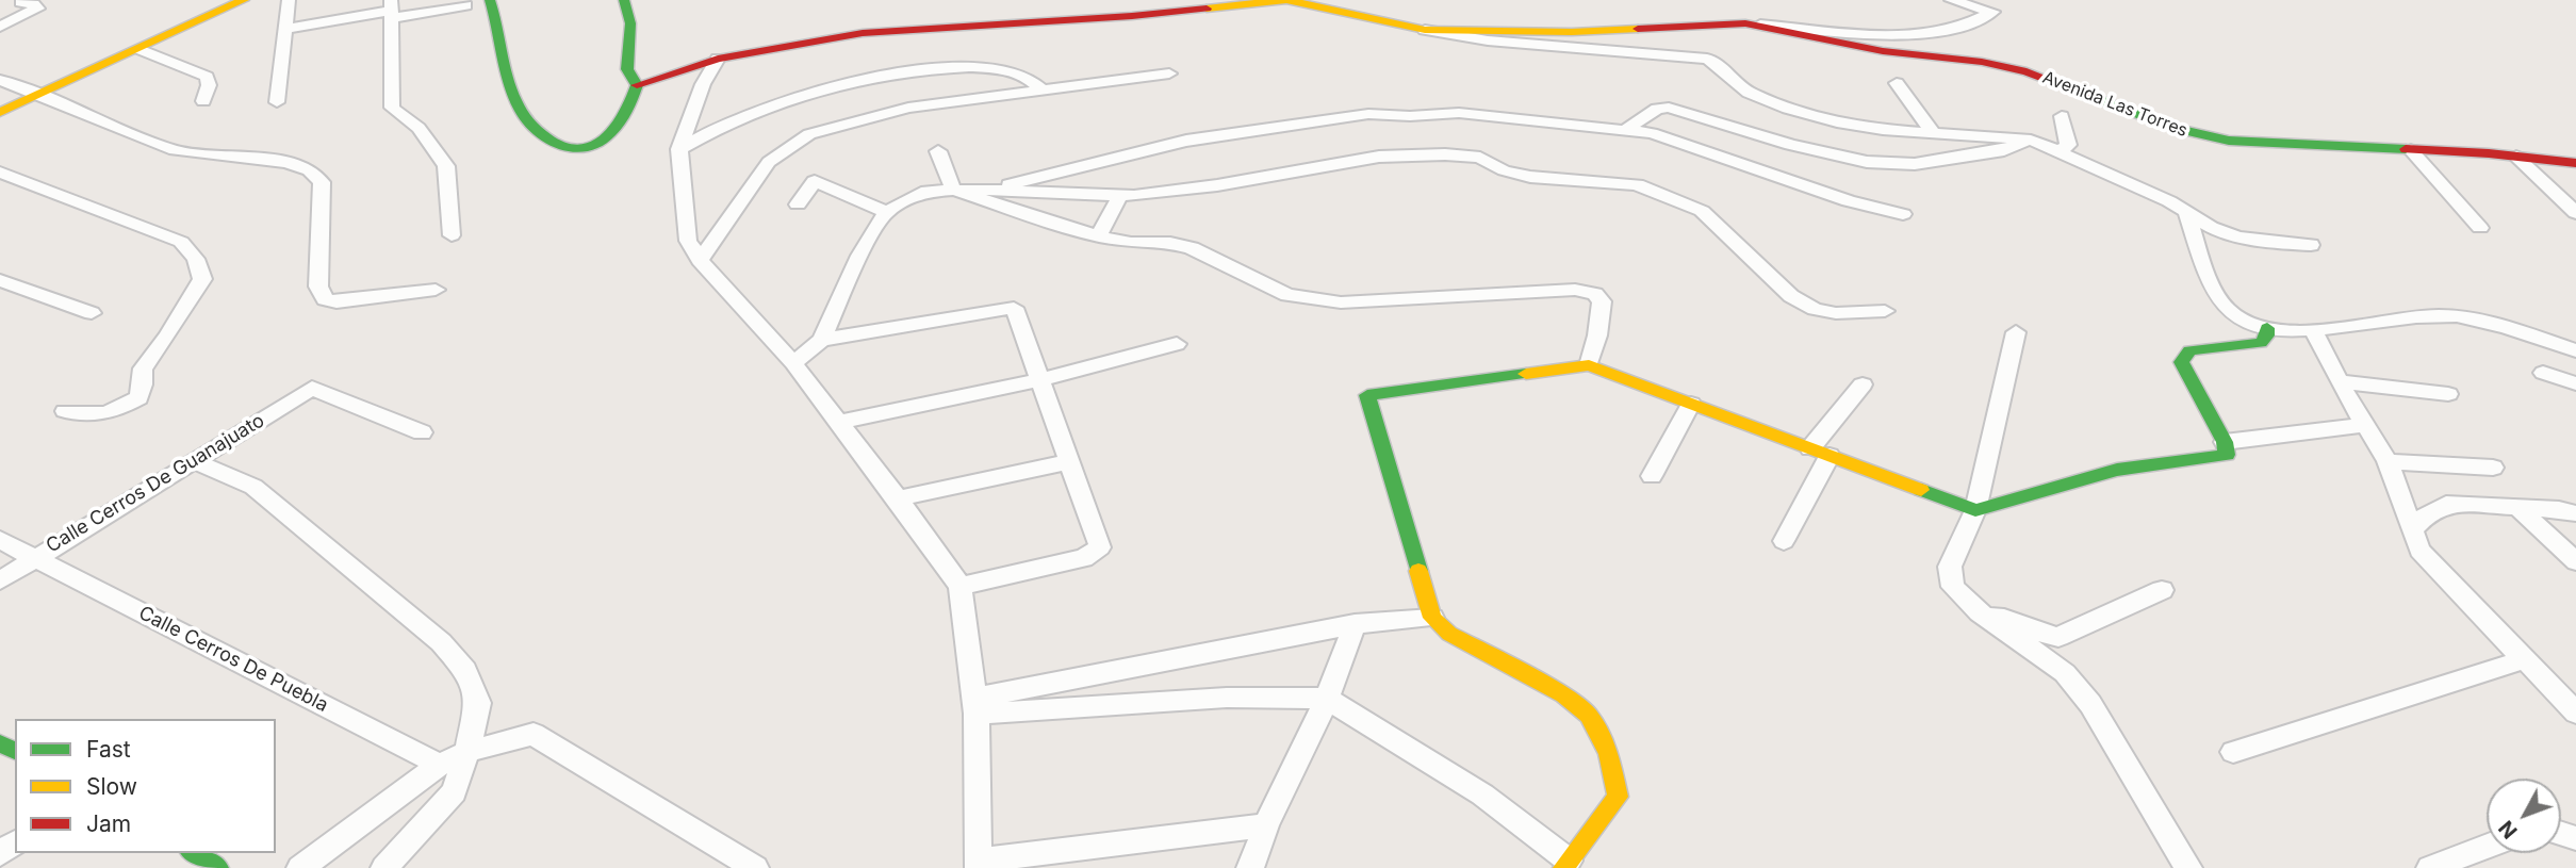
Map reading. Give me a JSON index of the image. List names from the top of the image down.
{
  "streets": {
    "street": ["Avenida Las Torres", "Calle Cerros De Guanajuato", "Calle Cerros De Puebla"]
  },
  "crossings": [
    ["Calle Cerros De Guanajuato", "Calle Cerros De Puebla"]
  ],
  "legend": ["Fast", "Slow", "Jam"],
  "north": "bottom left"
}
